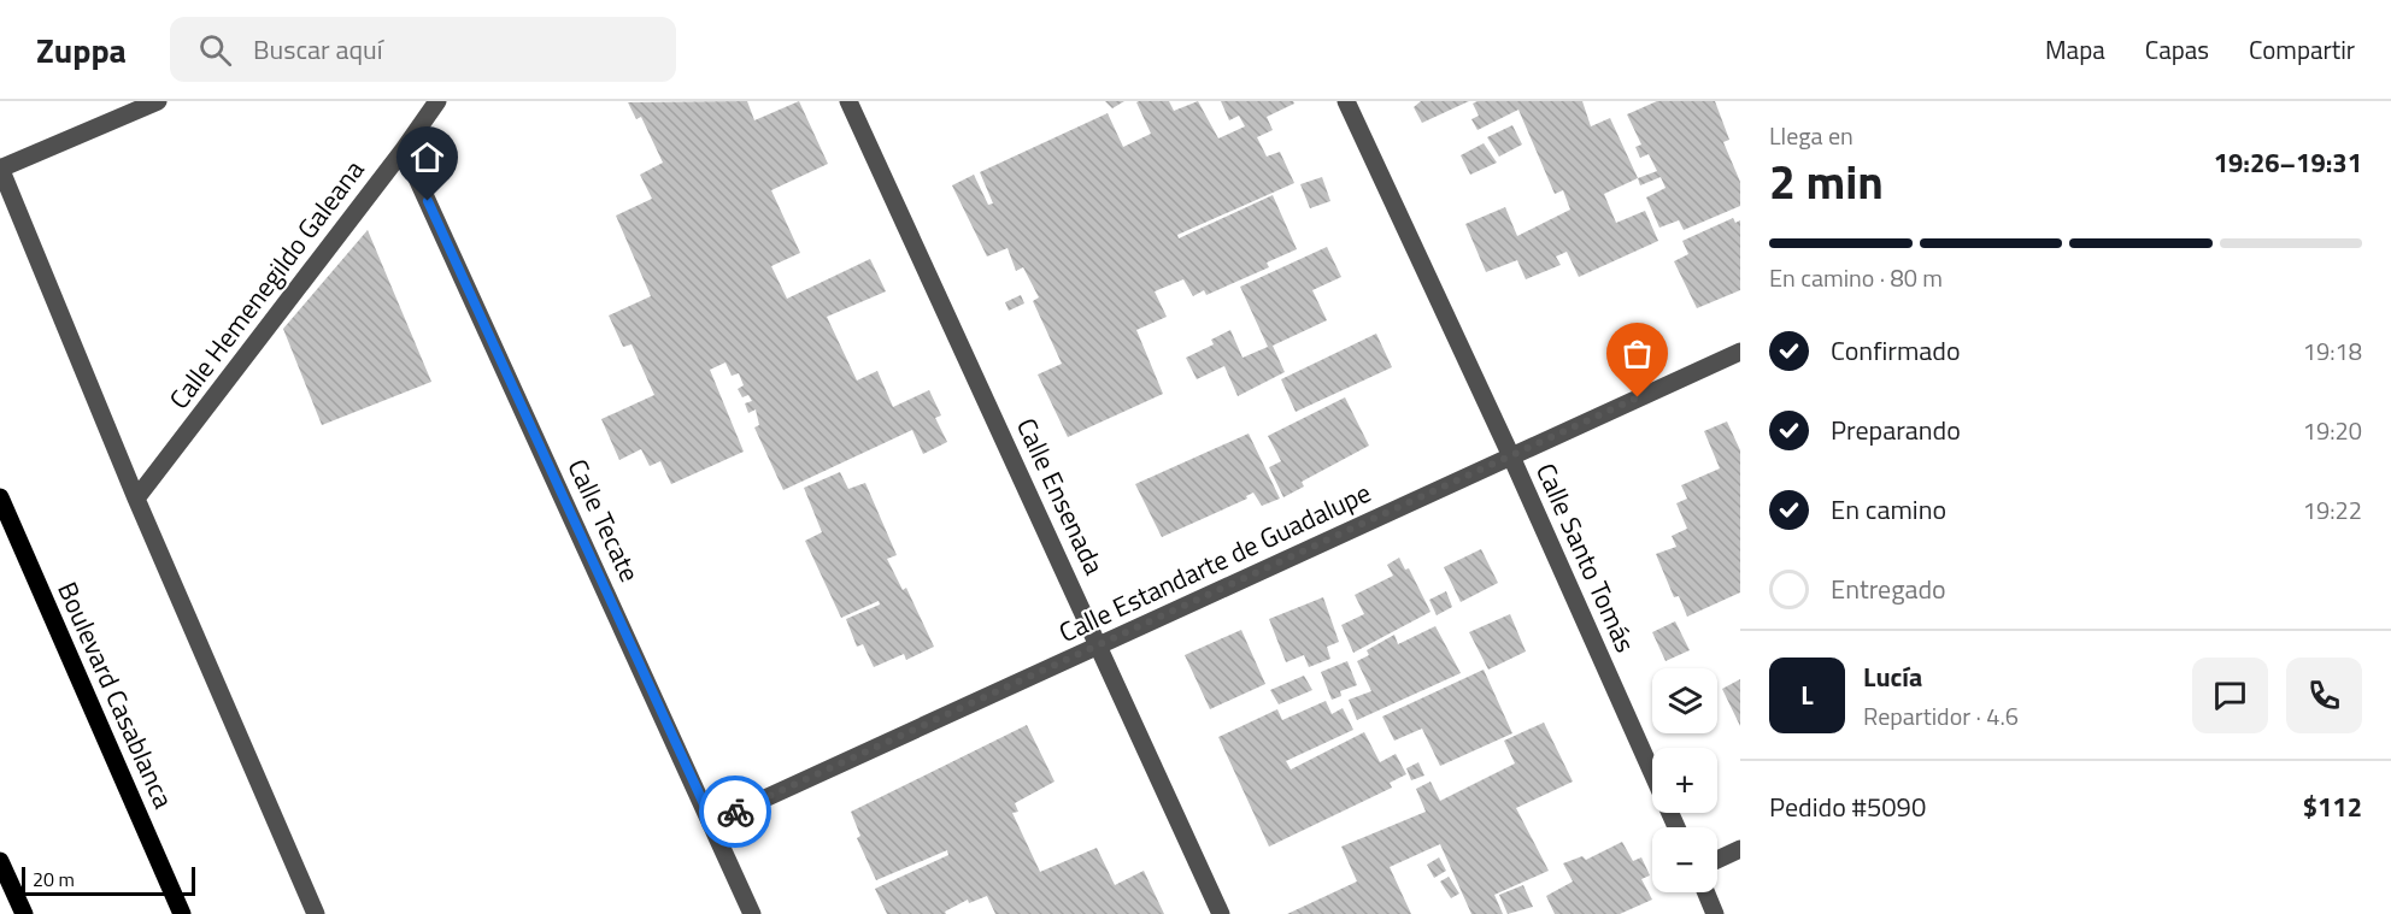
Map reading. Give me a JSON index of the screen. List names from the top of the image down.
{
  "streets": {
    "main road": ["Boulevard Casablanca"],
    "street": [
      "Calle Hemenegildo Galeana",
      "Calle Ensenada",
      "Calle Tecate",
      "Calle Santo Tomás",
      "Calle Estandarte de Guadalupe"
    ]
  },
  "crossings": [
    ["Calle Hemenegildo Galeana", "Calle Tecate"],
    ["Calle Ensenada", "Calle Estandarte de Guadalupe"],
    ["Calle Tecate", "Calle Estandarte de Guadalupe"],
    ["Calle Santo Tomás", "Calle Estandarte de Guadalupe"]
  ],
  "scale_bar": "20 m",
  "page": {
    "header": "Zuppa",
    "search": "Buscar aquí",
    "nav": ["Mapa", "Capas", "Compartir"],
    "heading": ["2 min", "Llega en", "19:26–19:31"],
    "panel": [
      "Lucía",
      "Repartidor · 4.6",
      "Pedido #5090",
      "$112"
    ],
    "bar": "En camino · 80 m",
    "list": [
      ["Confirmado", "19:18"],
      ["Preparando", "19:20"],
      ["En camino", "19:22"],
      "Entregado"
    ],
    "round": "L",
    "map_buttons": ["+", "−"],
    "scale": "20 m"
  }
}
